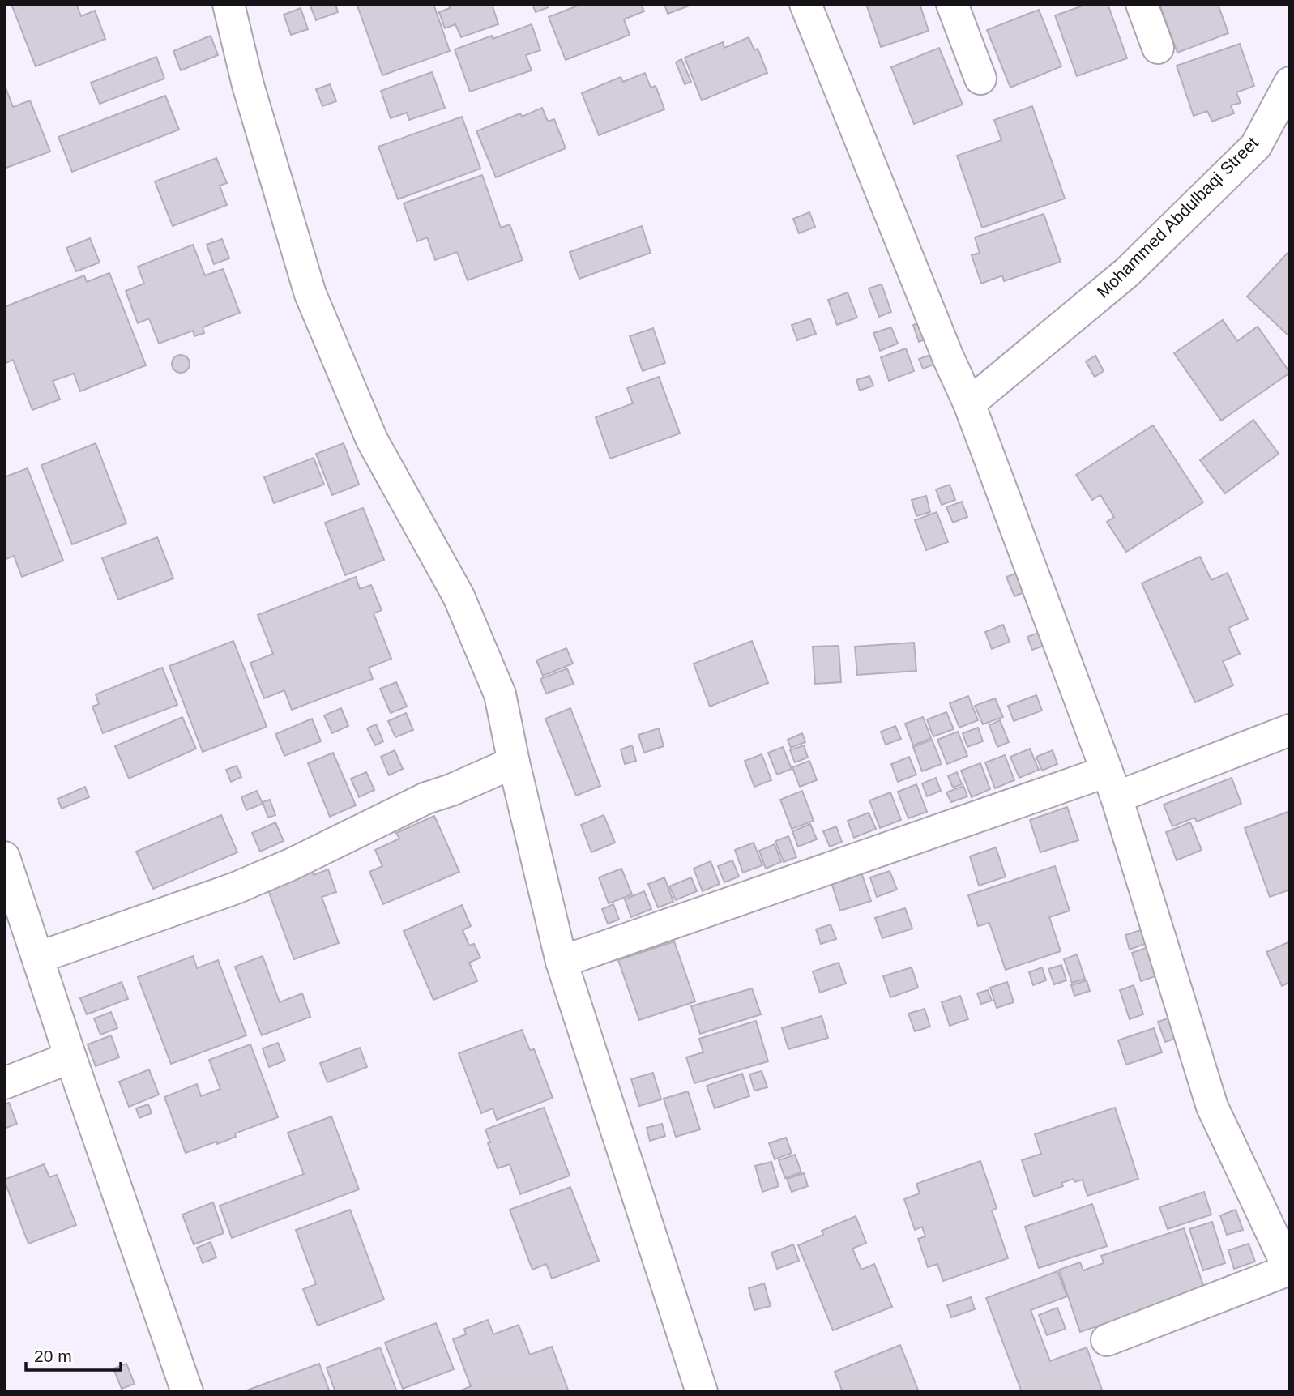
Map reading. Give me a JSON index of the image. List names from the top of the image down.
{
  "streets": {
    "street": ["Mohammed Abdulbaqi Street"]
  },
  "scale_bar": "20 m"
}
